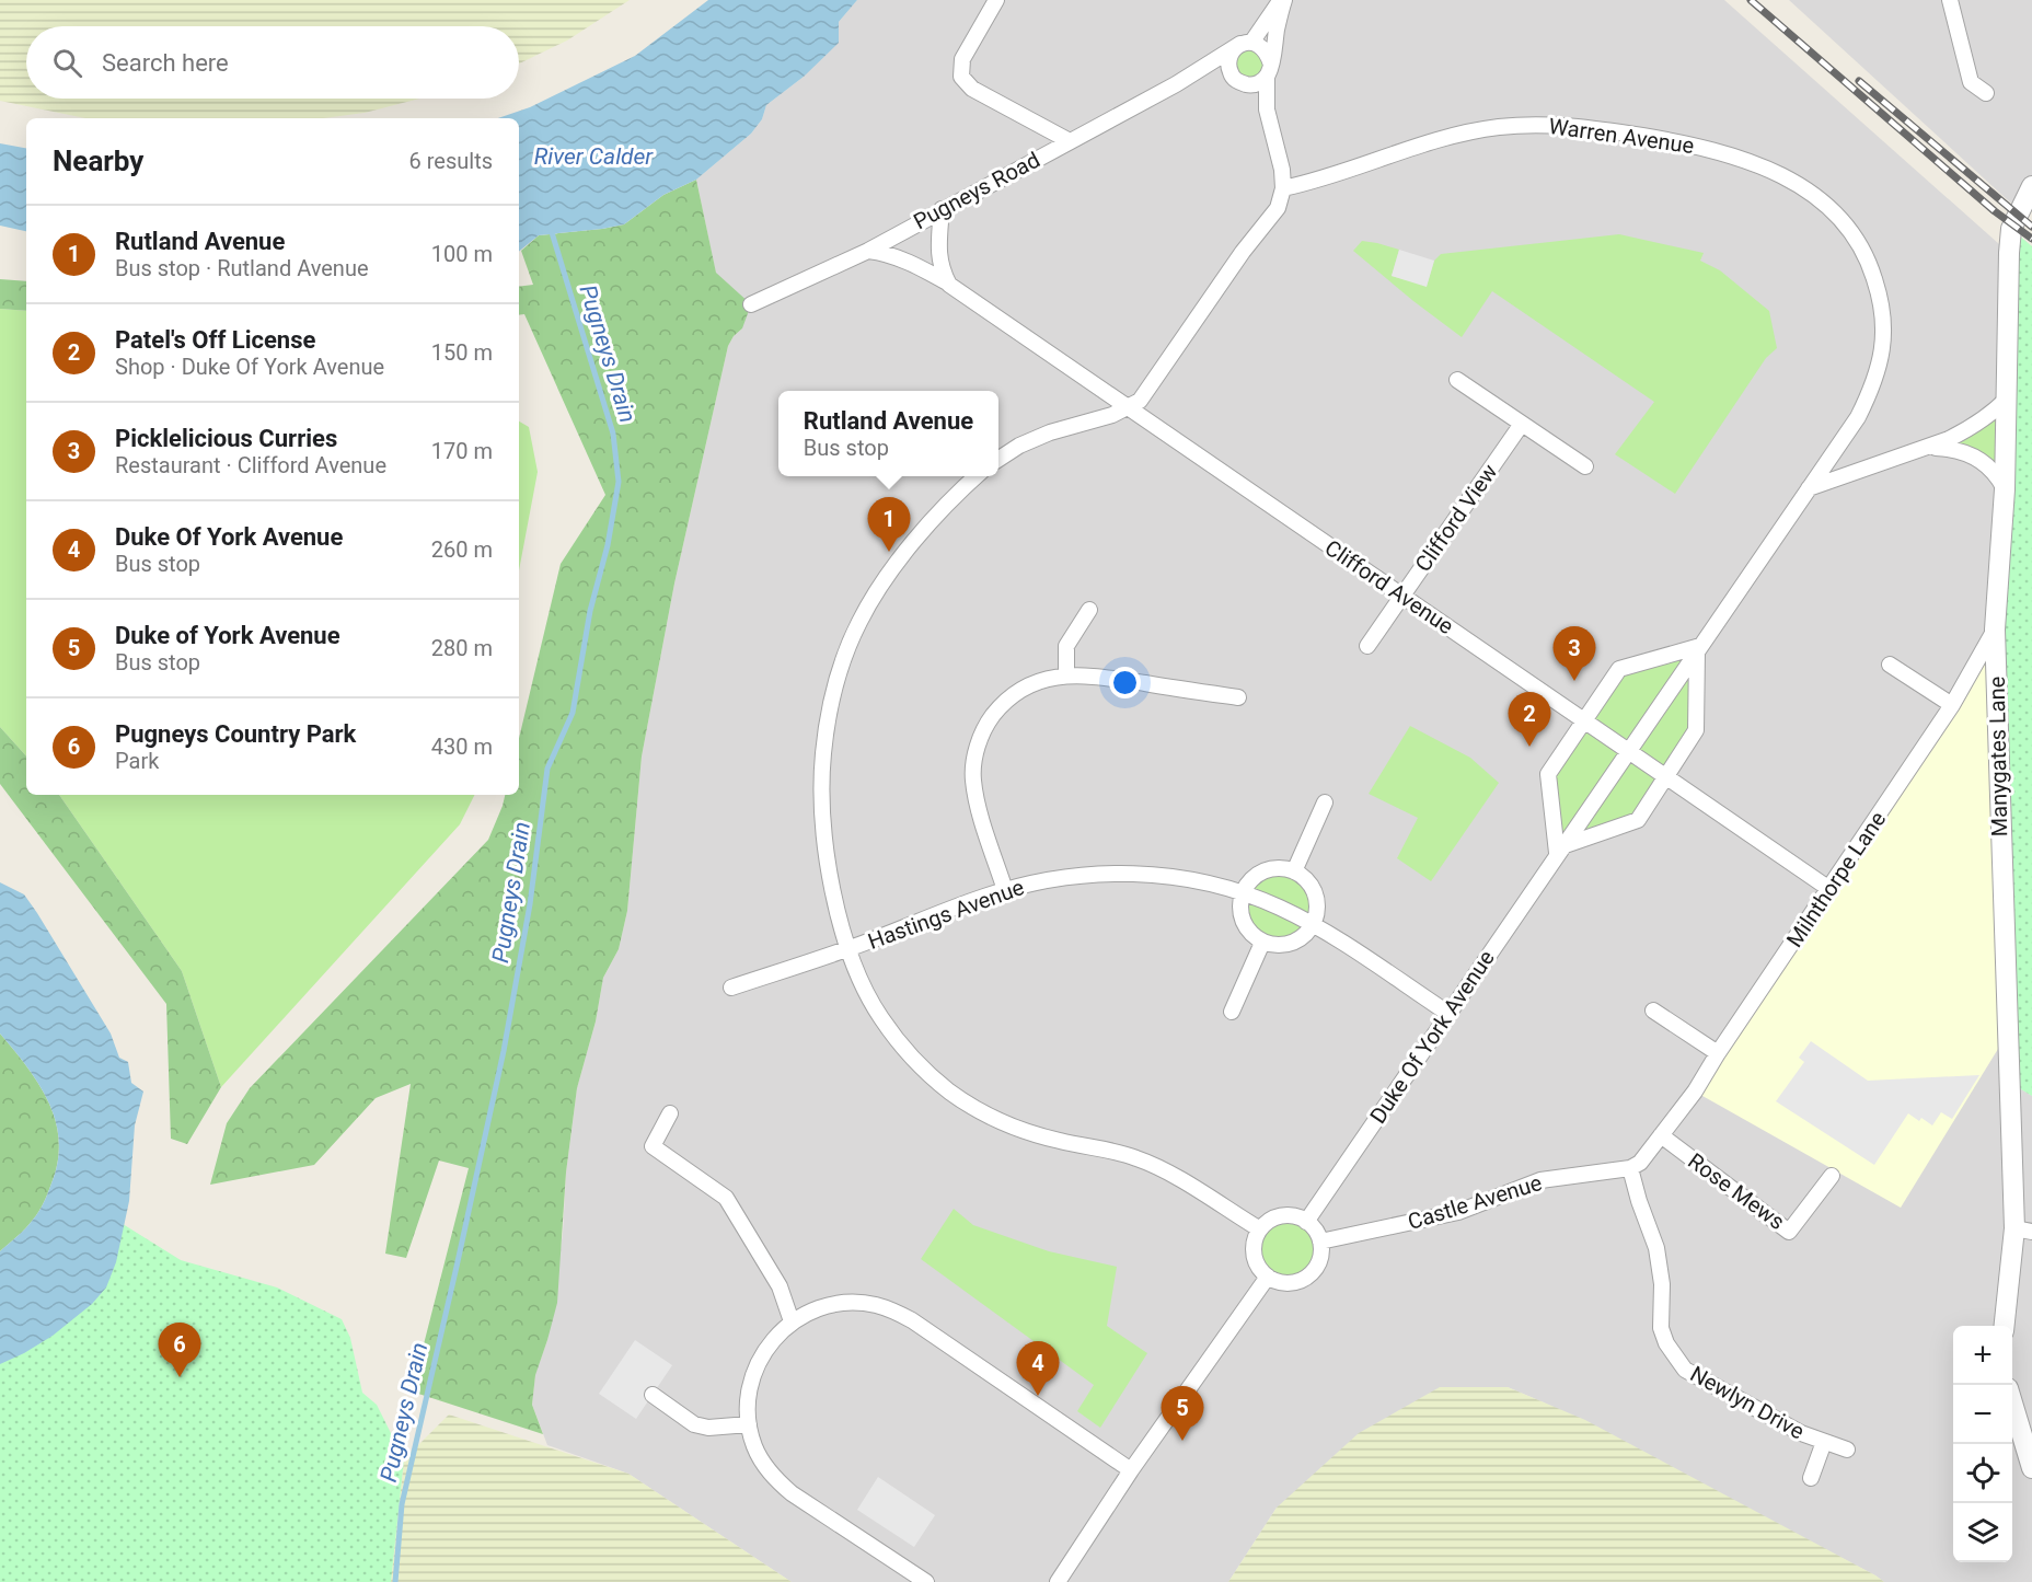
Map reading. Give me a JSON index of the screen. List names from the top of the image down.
{
  "streets": {
    "street": [
      "Warren Avenue",
      "Pugneys Road",
      "Clifford View",
      "Clifford Avenue",
      "Manygates Lane",
      "Milnthorpe Lane",
      "Hastings Avenue",
      "Duke Of York Avenue",
      "Rose Mews",
      "Castle Avenue",
      "Newlyn Drive"
    ]
  },
  "crossings": [
    ["Warren Avenue", "Duke Of York Avenue"],
    ["Pugneys Road", "Clifford Avenue"],
    ["Clifford View", "Clifford Avenue"],
    ["Clifford Avenue", "Milnthorpe Lane"],
    ["Clifford Avenue", "Duke Of York Avenue"],
    ["Manygates Lane", "Milnthorpe Lane"],
    ["Milnthorpe Lane", "Rose Mews"],
    ["Milnthorpe Lane", "Castle Avenue"],
    ["Milnthorpe Lane", "Newlyn Drive"],
    ["Hastings Avenue", "Duke Of York Avenue"],
    ["Duke Of York Avenue", "Castle Avenue"],
    ["Castle Avenue", "Newlyn Drive"]
  ],
  "water": ["River Calder", "Pugneys Drain"],
  "page": {
    "search": "Search here",
    "heading": ["Nearby", "6 results"],
    "list": [
      {
        "mark": "1",
        "name": "Rutland Avenue",
        "note": "Bus stop · Rutland Avenue",
        "value": "100 m"
      },
      {
        "mark": "2",
        "name": "Patel's Off License",
        "note": "Shop · Duke Of York Avenue",
        "value": "150 m"
      },
      {
        "mark": "3",
        "name": "Picklelicious Curries",
        "note": "Restaurant · Clifford Avenue",
        "value": "170 m"
      },
      {
        "mark": "4",
        "name": "Duke Of York Avenue",
        "note": "Bus stop",
        "value": "260 m"
      },
      {
        "mark": "5",
        "name": "Duke of York Avenue",
        "note": "Bus stop",
        "value": "280 m"
      },
      {
        "mark": "6",
        "name": "Pugneys Country Park",
        "note": "Park",
        "value": "430 m"
      }
    ],
    "popup": ["Rutland Avenue", "Bus stop"],
    "pins": [
      "1",
      "3",
      "2",
      "6",
      "4",
      "5"
    ],
    "map_buttons": ["+", "−"]
  }
}
